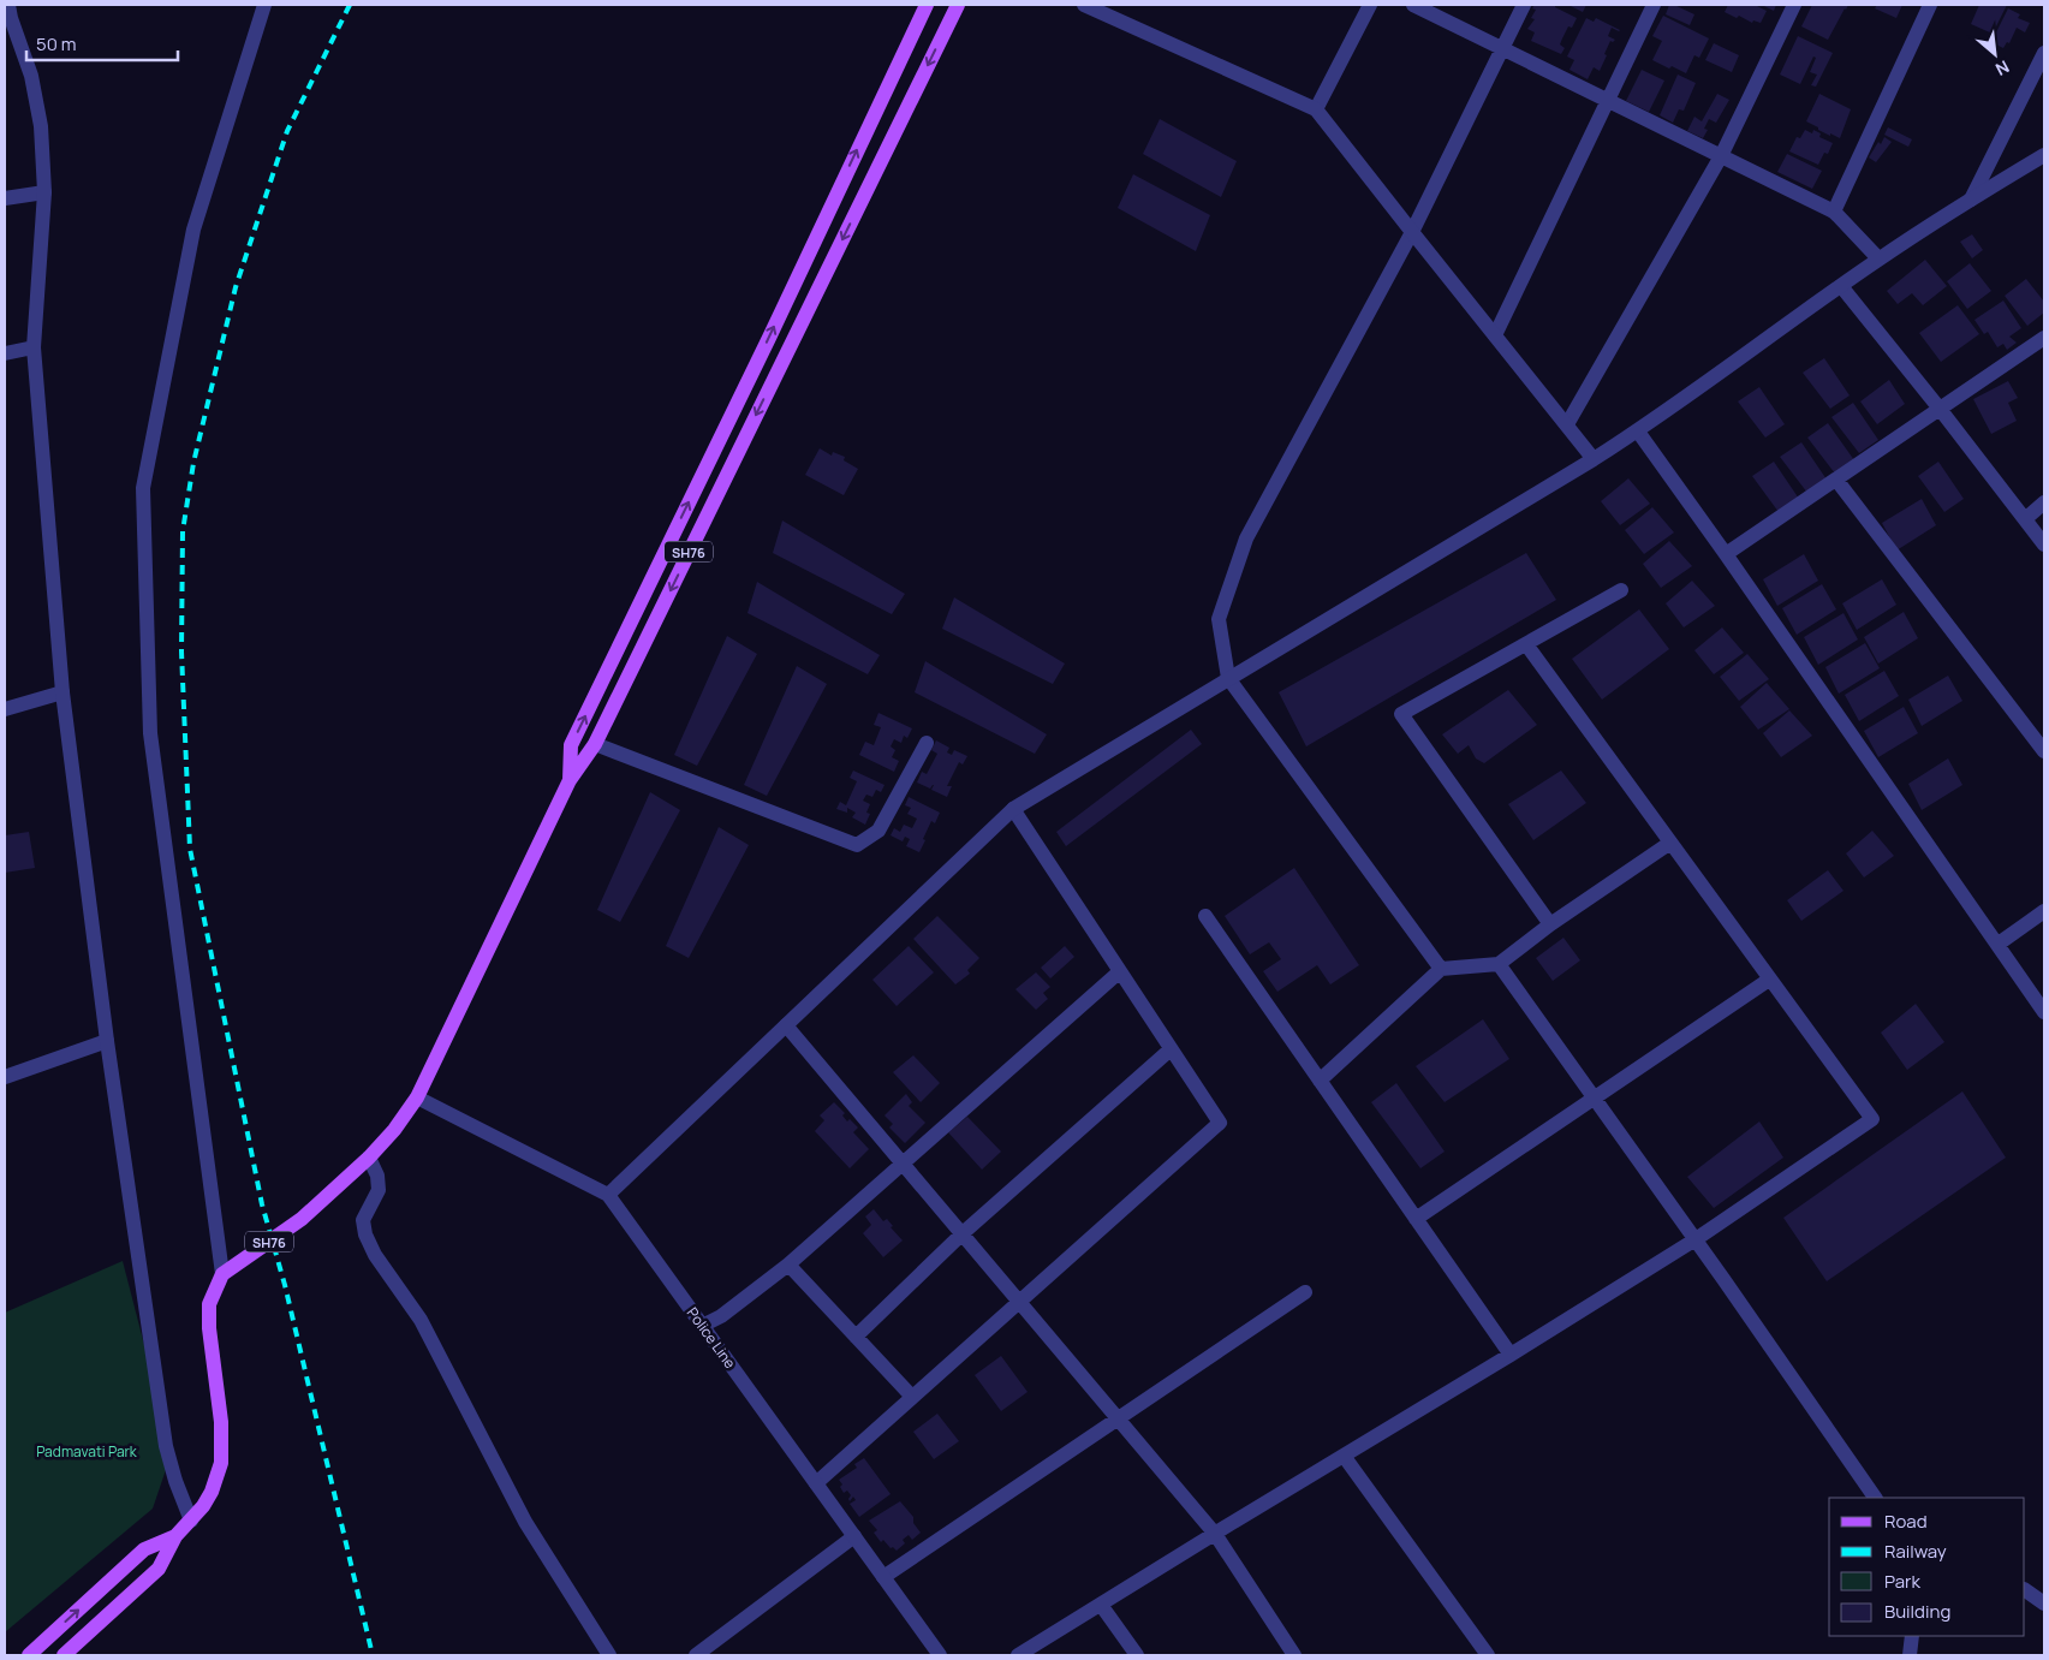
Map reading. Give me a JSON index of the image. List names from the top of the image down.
{
  "streets": {
    "main road": ["SH76"],
    "street": ["Police Line"]
  },
  "crossings": [
    ["SH76", "Police Line"]
  ],
  "parks": ["Padmavati Park"],
  "legend": [
    "Road",
    "Railway",
    "Park",
    "Building"
  ],
  "scale_bar": "50 m",
  "north": "bottom right"
}
